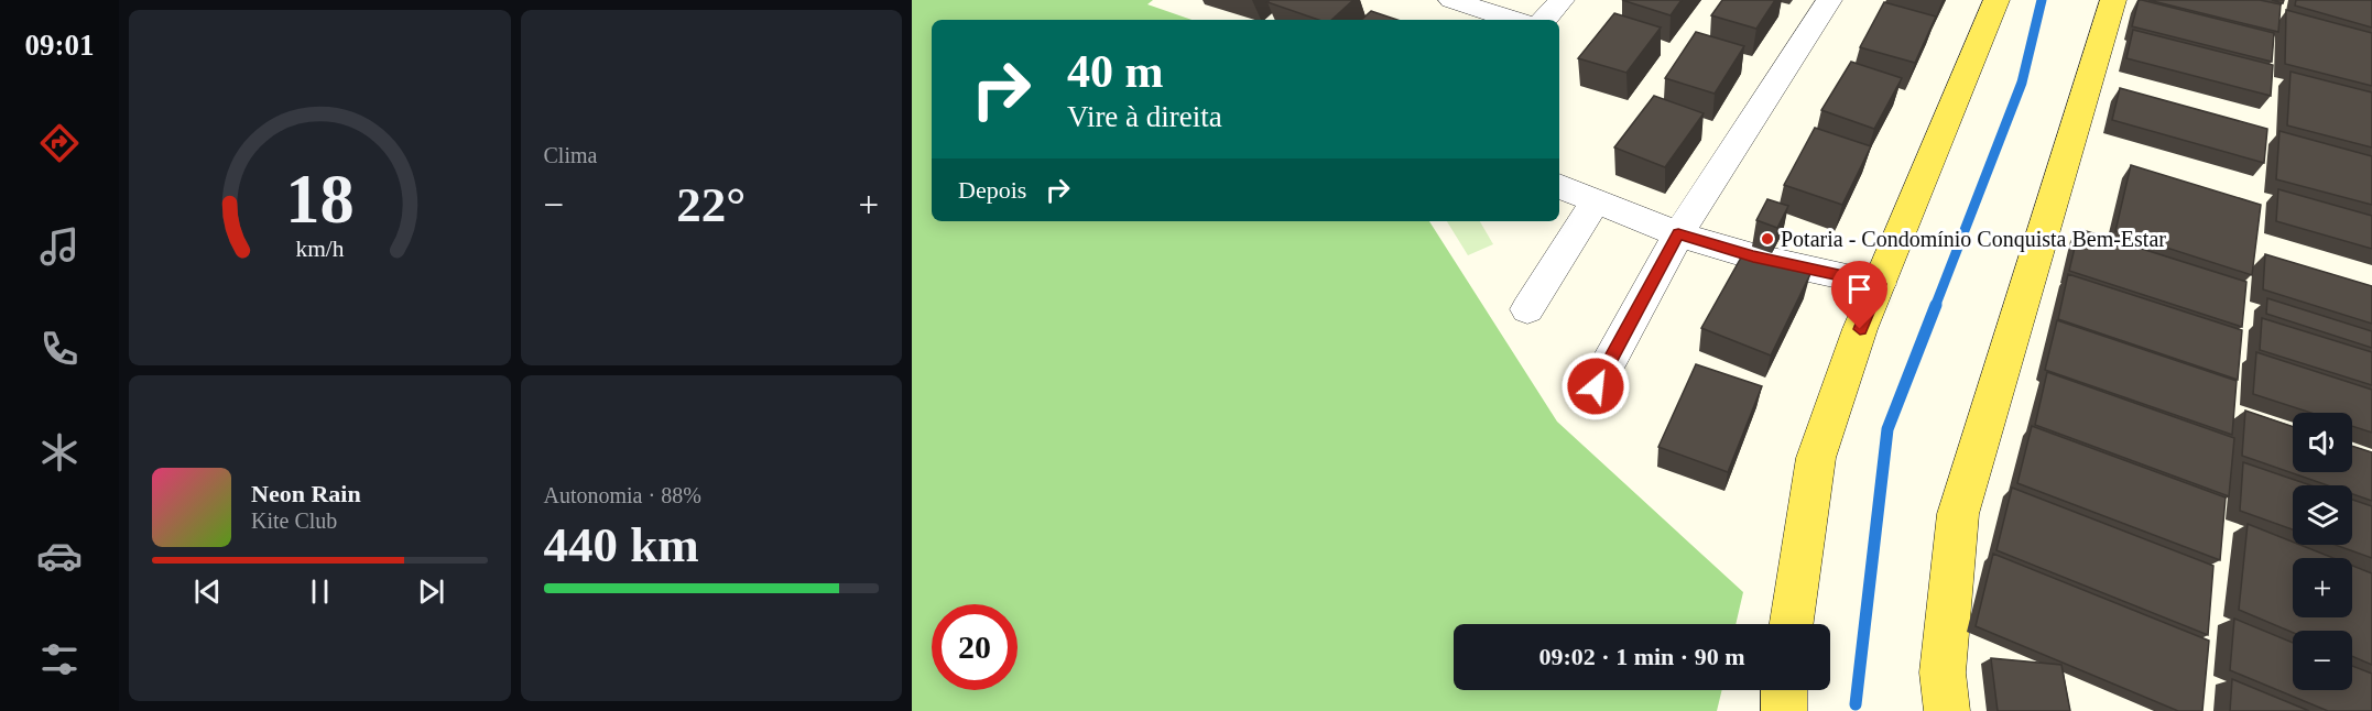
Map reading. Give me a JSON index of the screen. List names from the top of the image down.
{
  "places": ["Potaria - Condomínio Conquista Bem-Estar"],
  "page": {
    "tabs": "09:01",
    "tile": [
      "Clima",
      ["Autonomia · 88%", "440 km"]
    ],
    "turn": ["40 m", "Vire à direita"],
    "then": "Depois",
    "heat": ["−", "22°", "+"],
    "map_buttons": ["+", "−"],
    "song": ["Neon Rain", "Kite Club"],
    "limit": "20",
    "trip": "09:02 · 1 min · 90 m",
    "gauge": ["18", "km/h"]
  }
}
